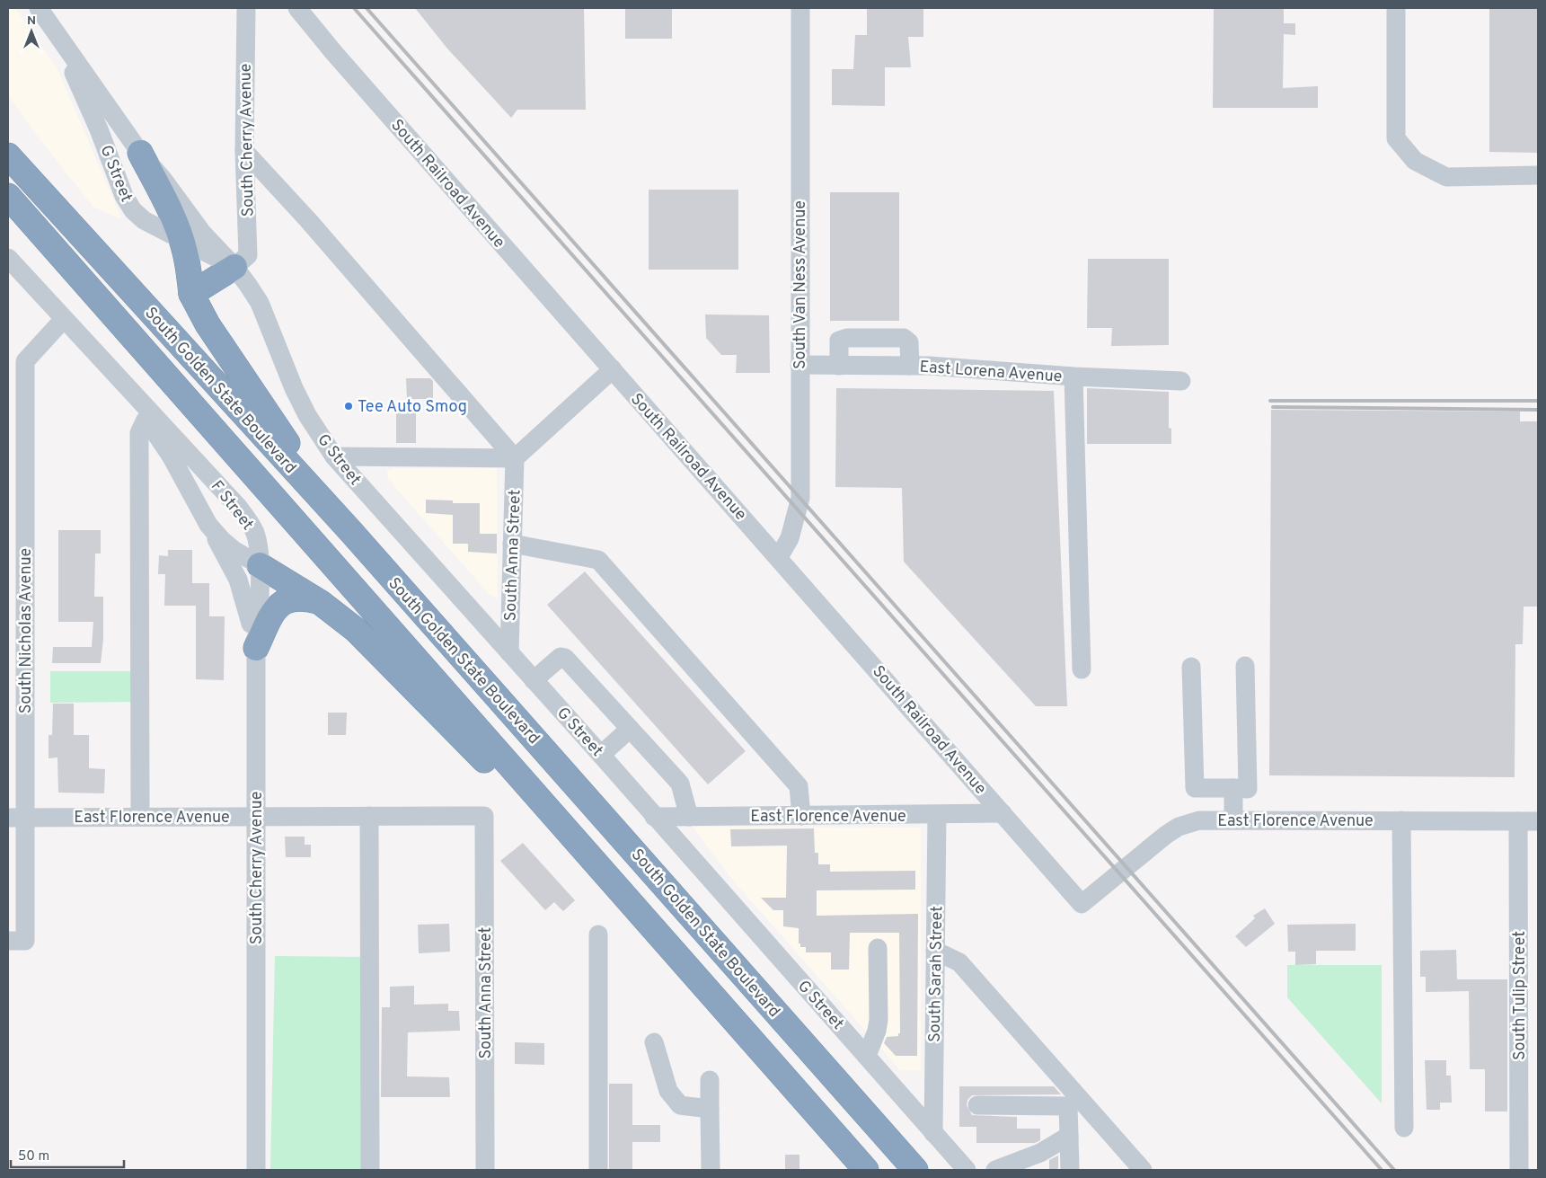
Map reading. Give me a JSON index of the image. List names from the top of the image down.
{
  "streets": {
    "highway": ["South Golden State Boulevard"],
    "street": [
      "South Cherry Avenue",
      "G Street",
      "South Railroad Avenue",
      "South Van Ness Avenue",
      "East Lorena Avenue",
      "F Street",
      "South Anna Street",
      "South Nicholas Avenue",
      "East Florence Avenue",
      "South Sarah Street",
      "South Tulip Street"
    ]
  },
  "crossings": [
    ["South Cherry Avenue", "G Street"],
    ["South Cherry Avenue", "F Street"],
    ["South Cherry Avenue", "East Florence Avenue"],
    ["G Street", "South Anna Street"],
    ["G Street", "East Florence Avenue"],
    ["G Street", "South Sarah Street"],
    ["South Railroad Avenue", "South Van Ness Avenue"],
    ["South Railroad Avenue", "East Florence Avenue"],
    ["South Van Ness Avenue", "East Lorena Avenue"],
    ["F Street", "South Nicholas Avenue"],
    ["South Anna Street", "East Florence Avenue"],
    ["South Nicholas Avenue", "East Florence Avenue"],
    ["East Florence Avenue", "South Sarah Street"],
    ["East Florence Avenue", "South Tulip Street"]
  ],
  "places": ["Tee Auto Smog"],
  "scale_bar": "50 m",
  "north": "top"
}
